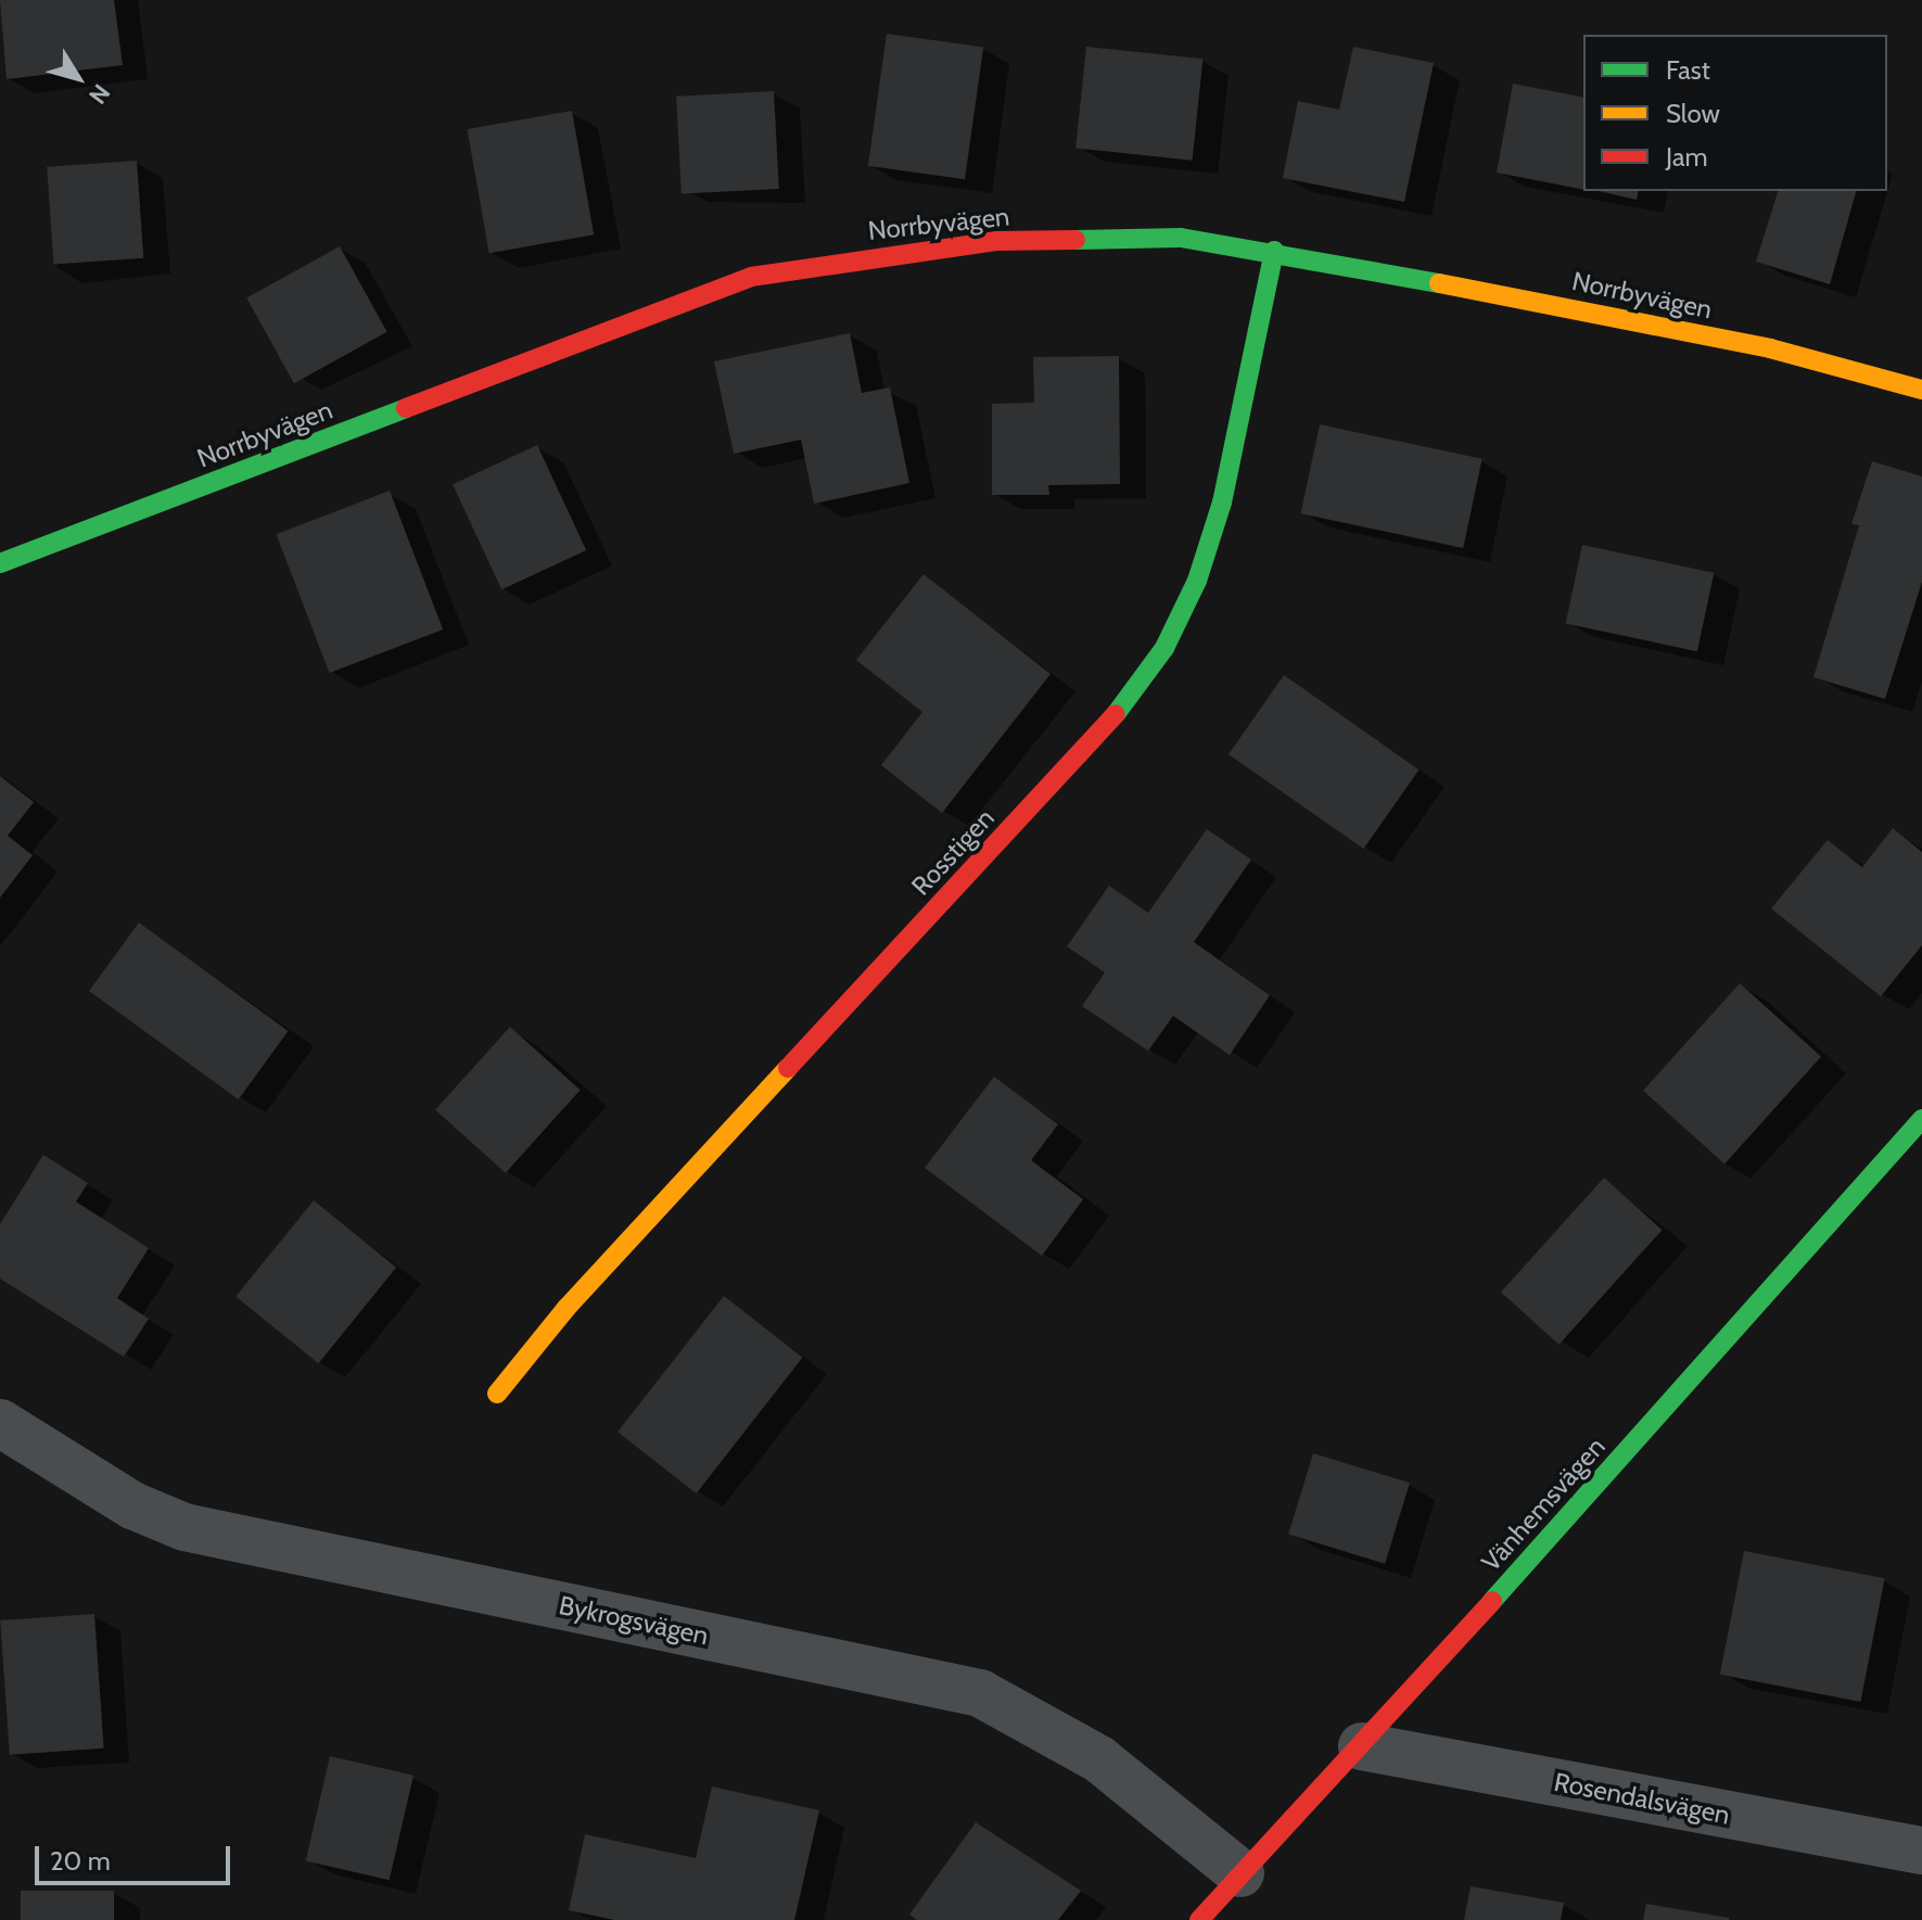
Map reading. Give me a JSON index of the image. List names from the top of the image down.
{
  "streets": {
    "street": [
      "Norrbyvägen",
      "Rosstigen",
      "Vänhemsvägen",
      "Bykrogsvägen",
      "Rosendalsvägen"
    ]
  },
  "crossings": [
    ["Norrbyvägen", "Rosstigen"],
    ["Vänhemsvägen", "Bykrogsvägen"],
    ["Vänhemsvägen", "Rosendalsvägen"]
  ],
  "legend": ["Fast", "Slow", "Jam"],
  "scale_bar": "20 m",
  "north": "bottom right"
}
